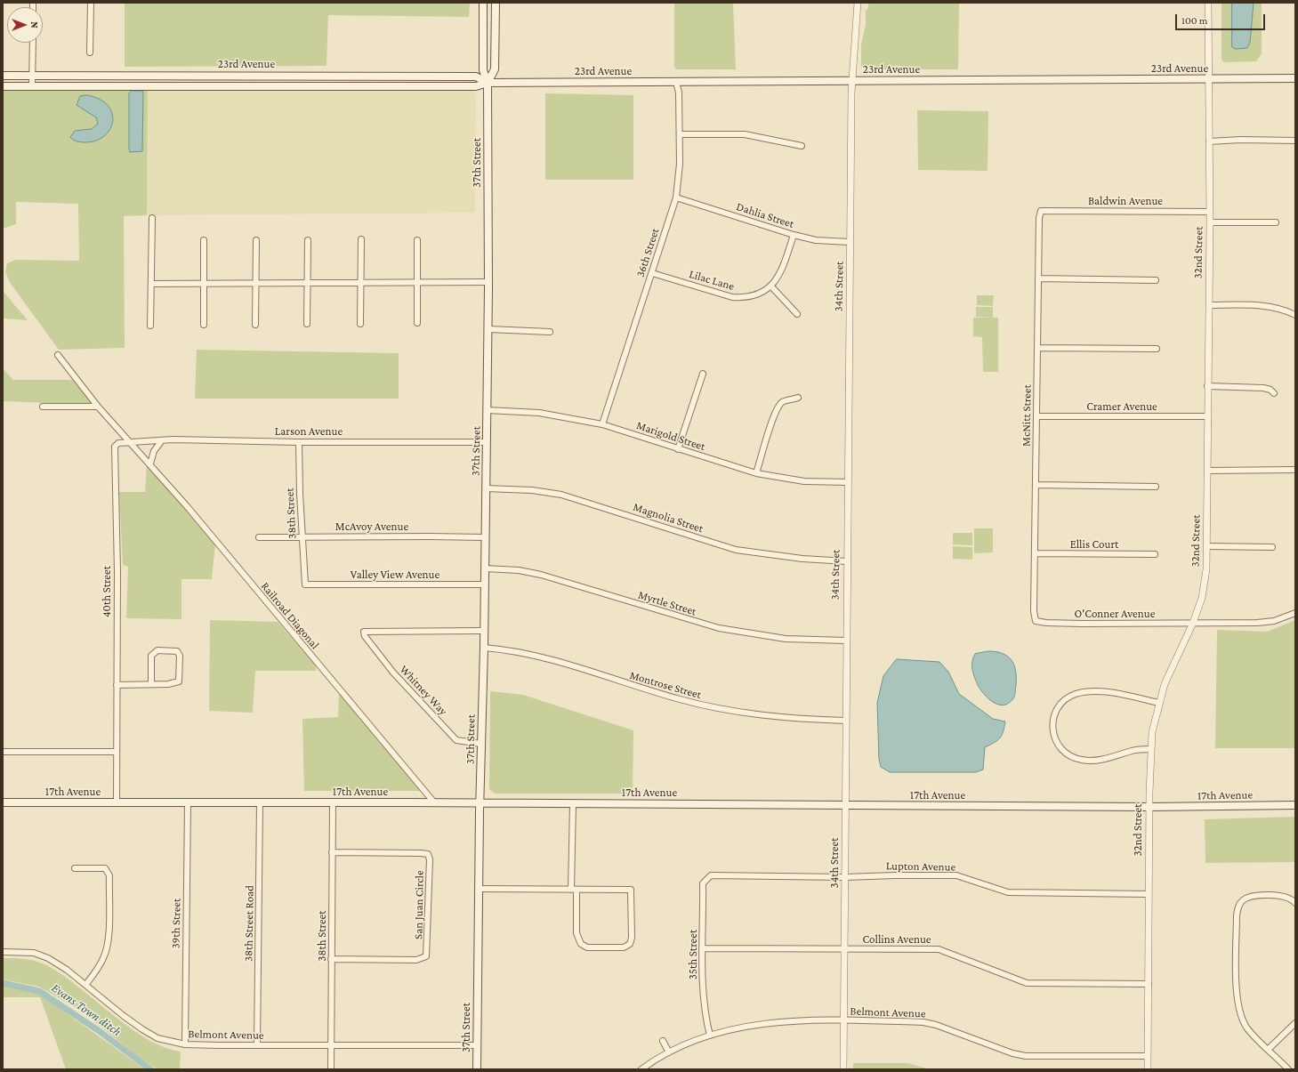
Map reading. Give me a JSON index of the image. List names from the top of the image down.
{
  "streets": {
    "main road": ["23rd Avenue", "37th Street", "17th Avenue"],
    "street": [
      "Baldwin Avenue",
      "Dahlia Street",
      "36th Street",
      "32nd Street",
      "Lilac Lane",
      "34th Street",
      "Cramer Avenue",
      "McNitt Street",
      "Larson Avenue",
      "Marigold Street",
      "38th Street",
      "Magnolia Street",
      "McAvoy Avenue",
      "Ellis Court",
      "Valley View Avenue",
      "40th Street",
      "Myrtle Street",
      "O'Conner Avenue",
      "Railroad Diagonal",
      "Montrose Street",
      "Whitney Way",
      "Lupton Avenue",
      "San Juan Circle",
      "39th Street",
      "38th Street Road",
      "Collins Avenue",
      "35th Street",
      "Belmont Avenue"
    ]
  },
  "crossings": [
    ["23rd Avenue", "37th Street"],
    ["23rd Avenue", "36th Street"],
    ["23rd Avenue", "32nd Street"],
    ["23rd Avenue", "34th Street"],
    ["37th Street", "Larson Avenue"],
    ["37th Street", "Marigold Street"],
    ["37th Street", "Magnolia Street"],
    ["37th Street", "McAvoy Avenue"],
    ["37th Street", "Valley View Avenue"],
    ["37th Street", "Myrtle Street"],
    ["37th Street", "Montrose Street"],
    ["37th Street", "Whitney Way"],
    ["37th Street", "17th Avenue"],
    ["37th Street", "Belmont Avenue"],
    ["Baldwin Avenue", "32nd Street"],
    ["Baldwin Avenue", "McNitt Street"],
    ["Dahlia Street", "36th Street"],
    ["Dahlia Street", "Lilac Lane"],
    ["Dahlia Street", "34th Street"],
    ["36th Street", "Lilac Lane"],
    ["36th Street", "Marigold Street"],
    ["32nd Street", "Cramer Avenue"],
    ["32nd Street", "O'Conner Avenue"],
    ["32nd Street", "17th Avenue"],
    ["32nd Street", "Lupton Avenue"],
    ["32nd Street", "Collins Avenue"],
    ["32nd Street", "Belmont Avenue"],
    ["34th Street", "Marigold Street"],
    ["34th Street", "Magnolia Street"],
    ["34th Street", "Myrtle Street"],
    ["34th Street", "Montrose Street"],
    ["34th Street", "17th Avenue"],
    ["34th Street", "Lupton Avenue"],
    ["34th Street", "Collins Avenue"],
    ["34th Street", "Belmont Avenue"],
    ["Cramer Avenue", "McNitt Street"],
    ["McNitt Street", "Ellis Court"],
    ["McNitt Street", "O'Conner Avenue"],
    ["Larson Avenue", "38th Street"],
    ["Larson Avenue", "40th Street"],
    ["Larson Avenue", "Railroad Diagonal"],
    ["38th Street", "McAvoy Avenue"],
    ["38th Street", "Valley View Avenue"],
    ["38th Street", "17th Avenue"],
    ["38th Street", "San Juan Circle"],
    ["38th Street", "Belmont Avenue"],
    ["40th Street", "Railroad Diagonal"],
    ["40th Street", "17th Avenue"],
    ["Railroad Diagonal", "17th Avenue"],
    ["17th Avenue", "39th Street"],
    ["17th Avenue", "38th Street Road"],
    ["Lupton Avenue", "35th Street"],
    ["39th Street", "Belmont Avenue"],
    ["38th Street Road", "Belmont Avenue"],
    ["Collins Avenue", "35th Street"],
    ["35th Street", "Belmont Avenue"]
  ],
  "water": ["Evans Town ditch"],
  "scale_bar": "100 m",
  "north": "right"
}
